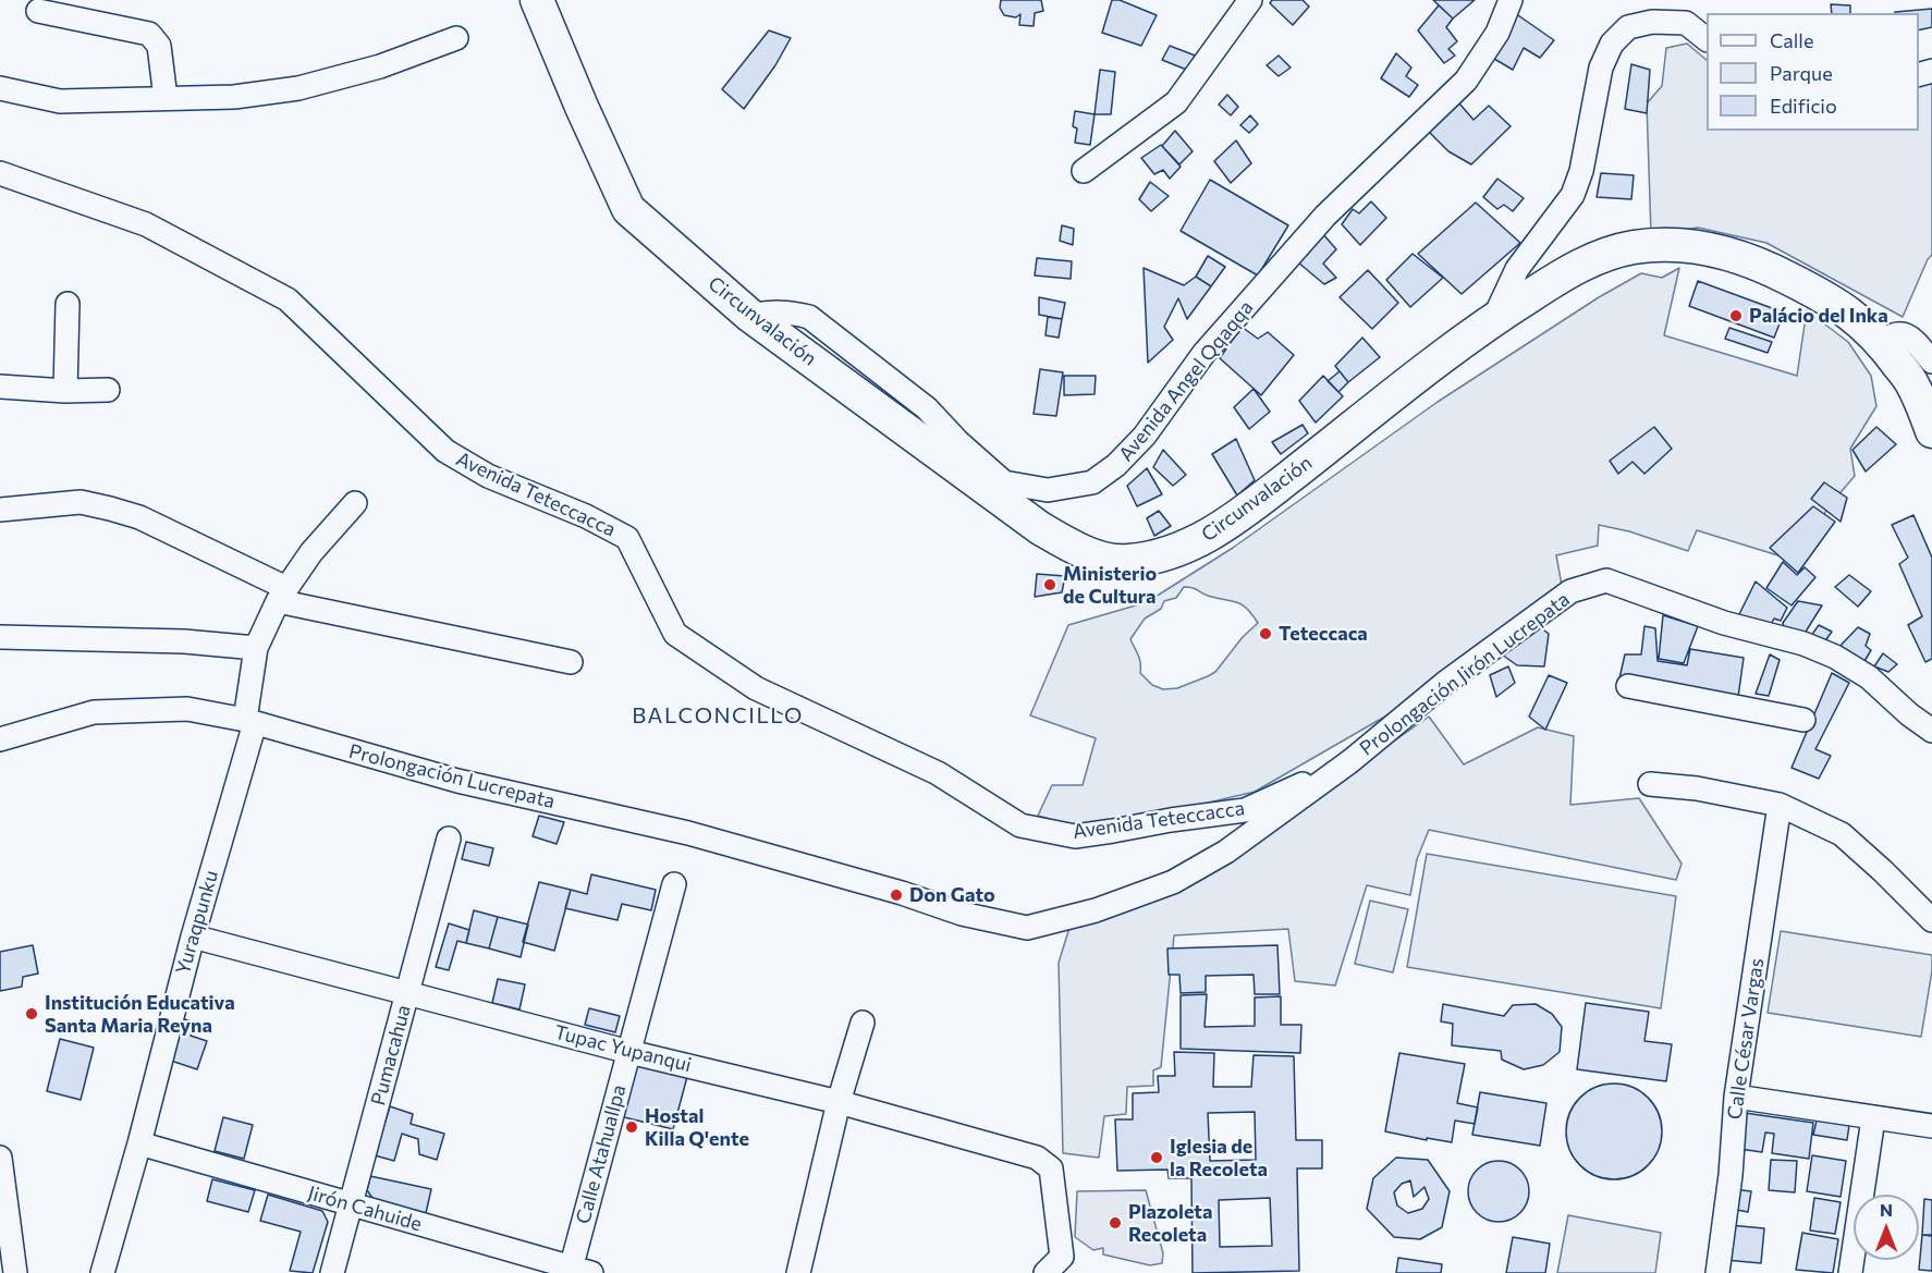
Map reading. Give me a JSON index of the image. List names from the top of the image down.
{
  "streets": {
    "highway": ["Circunvalación"],
    "street": [
      "Avenida Angel Qqaqqa",
      "Avenida Teteccacca",
      "Prolongación Jirón Lucrepata",
      "Prolongación Lucrepata",
      "Yuraqpunku",
      "Calle César Vargas",
      "Tupac Yupanqui",
      "Pumacahua",
      "Calle Atahuallpa",
      "Jirón Cahuide"
    ]
  },
  "crossings": [
    ["Circunvalación", "Avenida Angel Qqaqqa"],
    ["Avenida Teteccacca", "Prolongación Jirón Lucrepata"],
    ["Avenida Teteccacca", "Prolongación Lucrepata"],
    ["Prolongación Jirón Lucrepata", "Prolongación Lucrepata"],
    ["Prolongación Lucrepata", "Yuraqpunku"],
    ["Yuraqpunku", "Tupac Yupanqui"],
    ["Yuraqpunku", "Jirón Cahuide"],
    ["Tupac Yupanqui", "Pumacahua"],
    ["Tupac Yupanqui", "Calle Atahuallpa"],
    ["Pumacahua", "Jirón Cahuide"],
    ["Calle Atahuallpa", "Jirón Cahuide"]
  ],
  "districts": ["BALCONCILLO"],
  "places": [
    "Palácio del Inka",
    "Ministerio de Cultura",
    "Teteccaca",
    "Don Gato",
    "Institución Educativa Santa Maria Reyna",
    "Hostal Killa Q'ente",
    "Iglesia de la Recoleta",
    "Plazoleta Recoleta"
  ],
  "legend": ["Calle", "Parque", "Edificio"],
  "north": "top"
}
